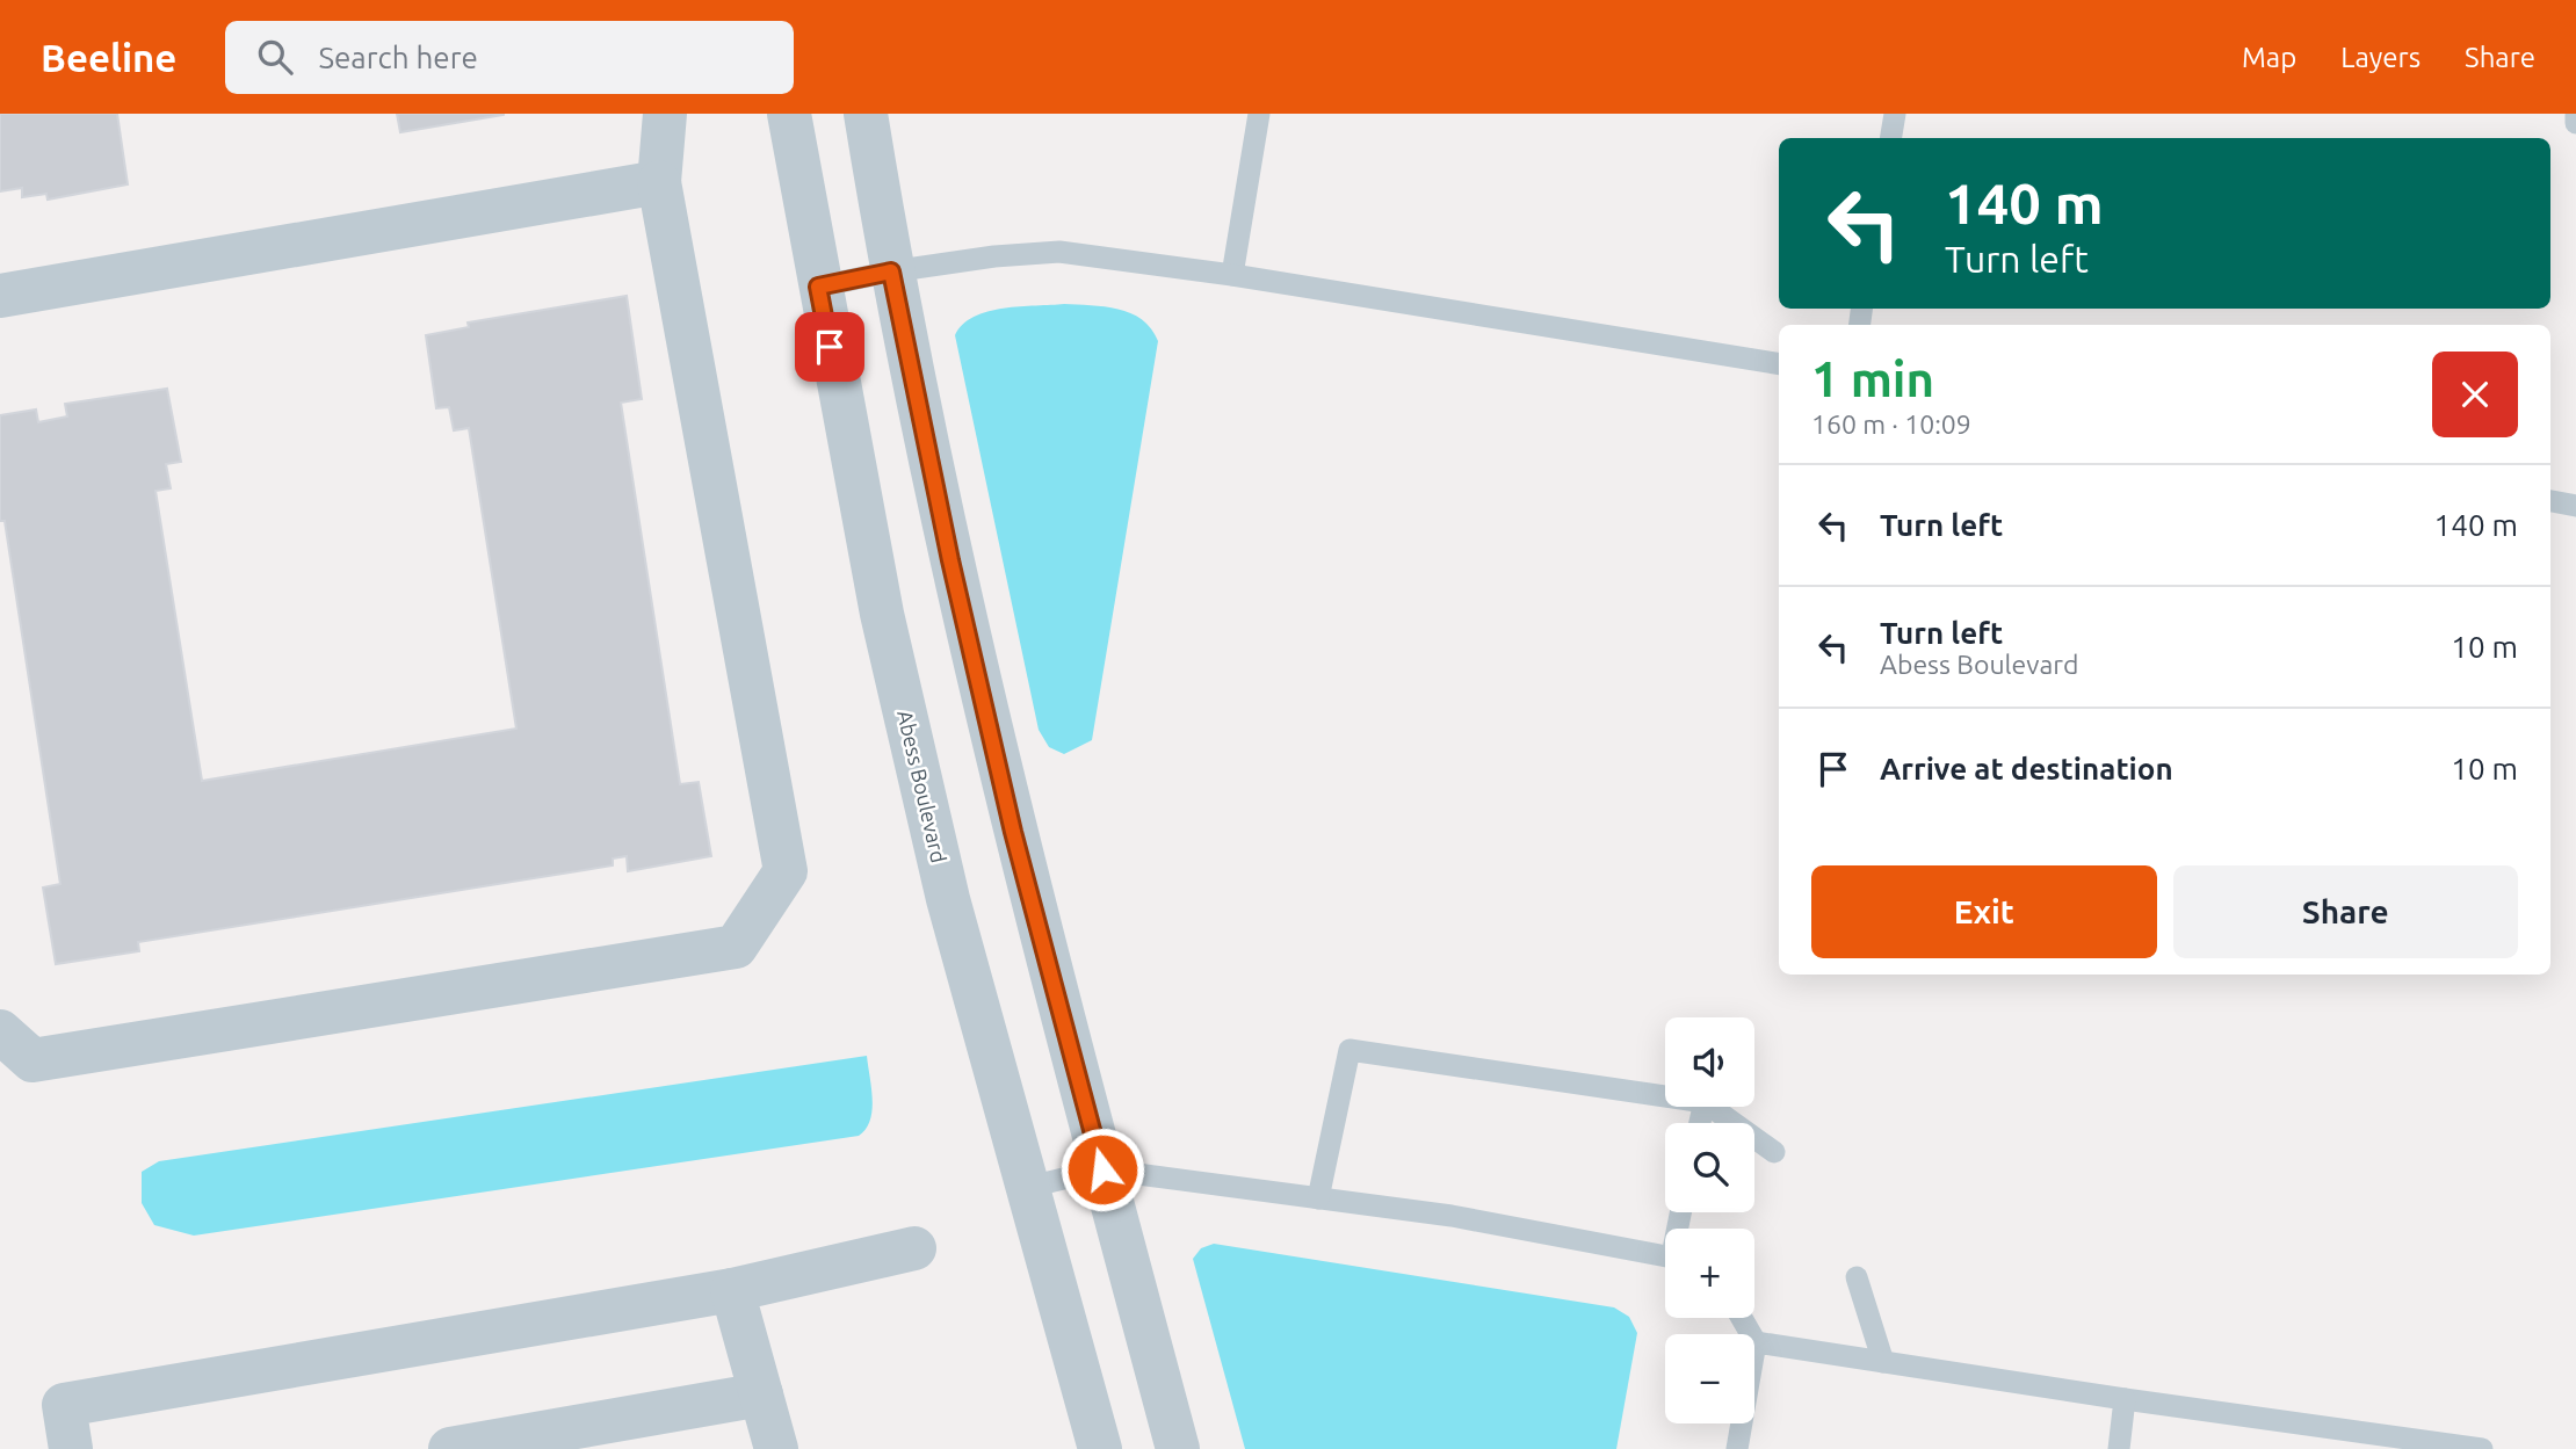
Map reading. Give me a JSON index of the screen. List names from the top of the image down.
{
  "streets": {
    "street": ["Abess Boulevard"]
  },
  "page": {
    "header": "Beeline",
    "search": "Search here",
    "nav": ["Map", "Layers", "Share"],
    "turn": ["140 m", "Turn left"],
    "heading": ["1 min", "160 m · 10:09"],
    "list": [
      {
        "name": "Turn left",
        "value": "140 m"
      },
      {
        "name": "Turn left",
        "note": "Abess Boulevard",
        "value": "10 m"
      },
      {
        "name": "Arrive at destination",
        "value": "10 m"
      }
    ],
    "buttons": ["Exit", "Share"],
    "map_buttons": ["+", "−"]
  }
}
